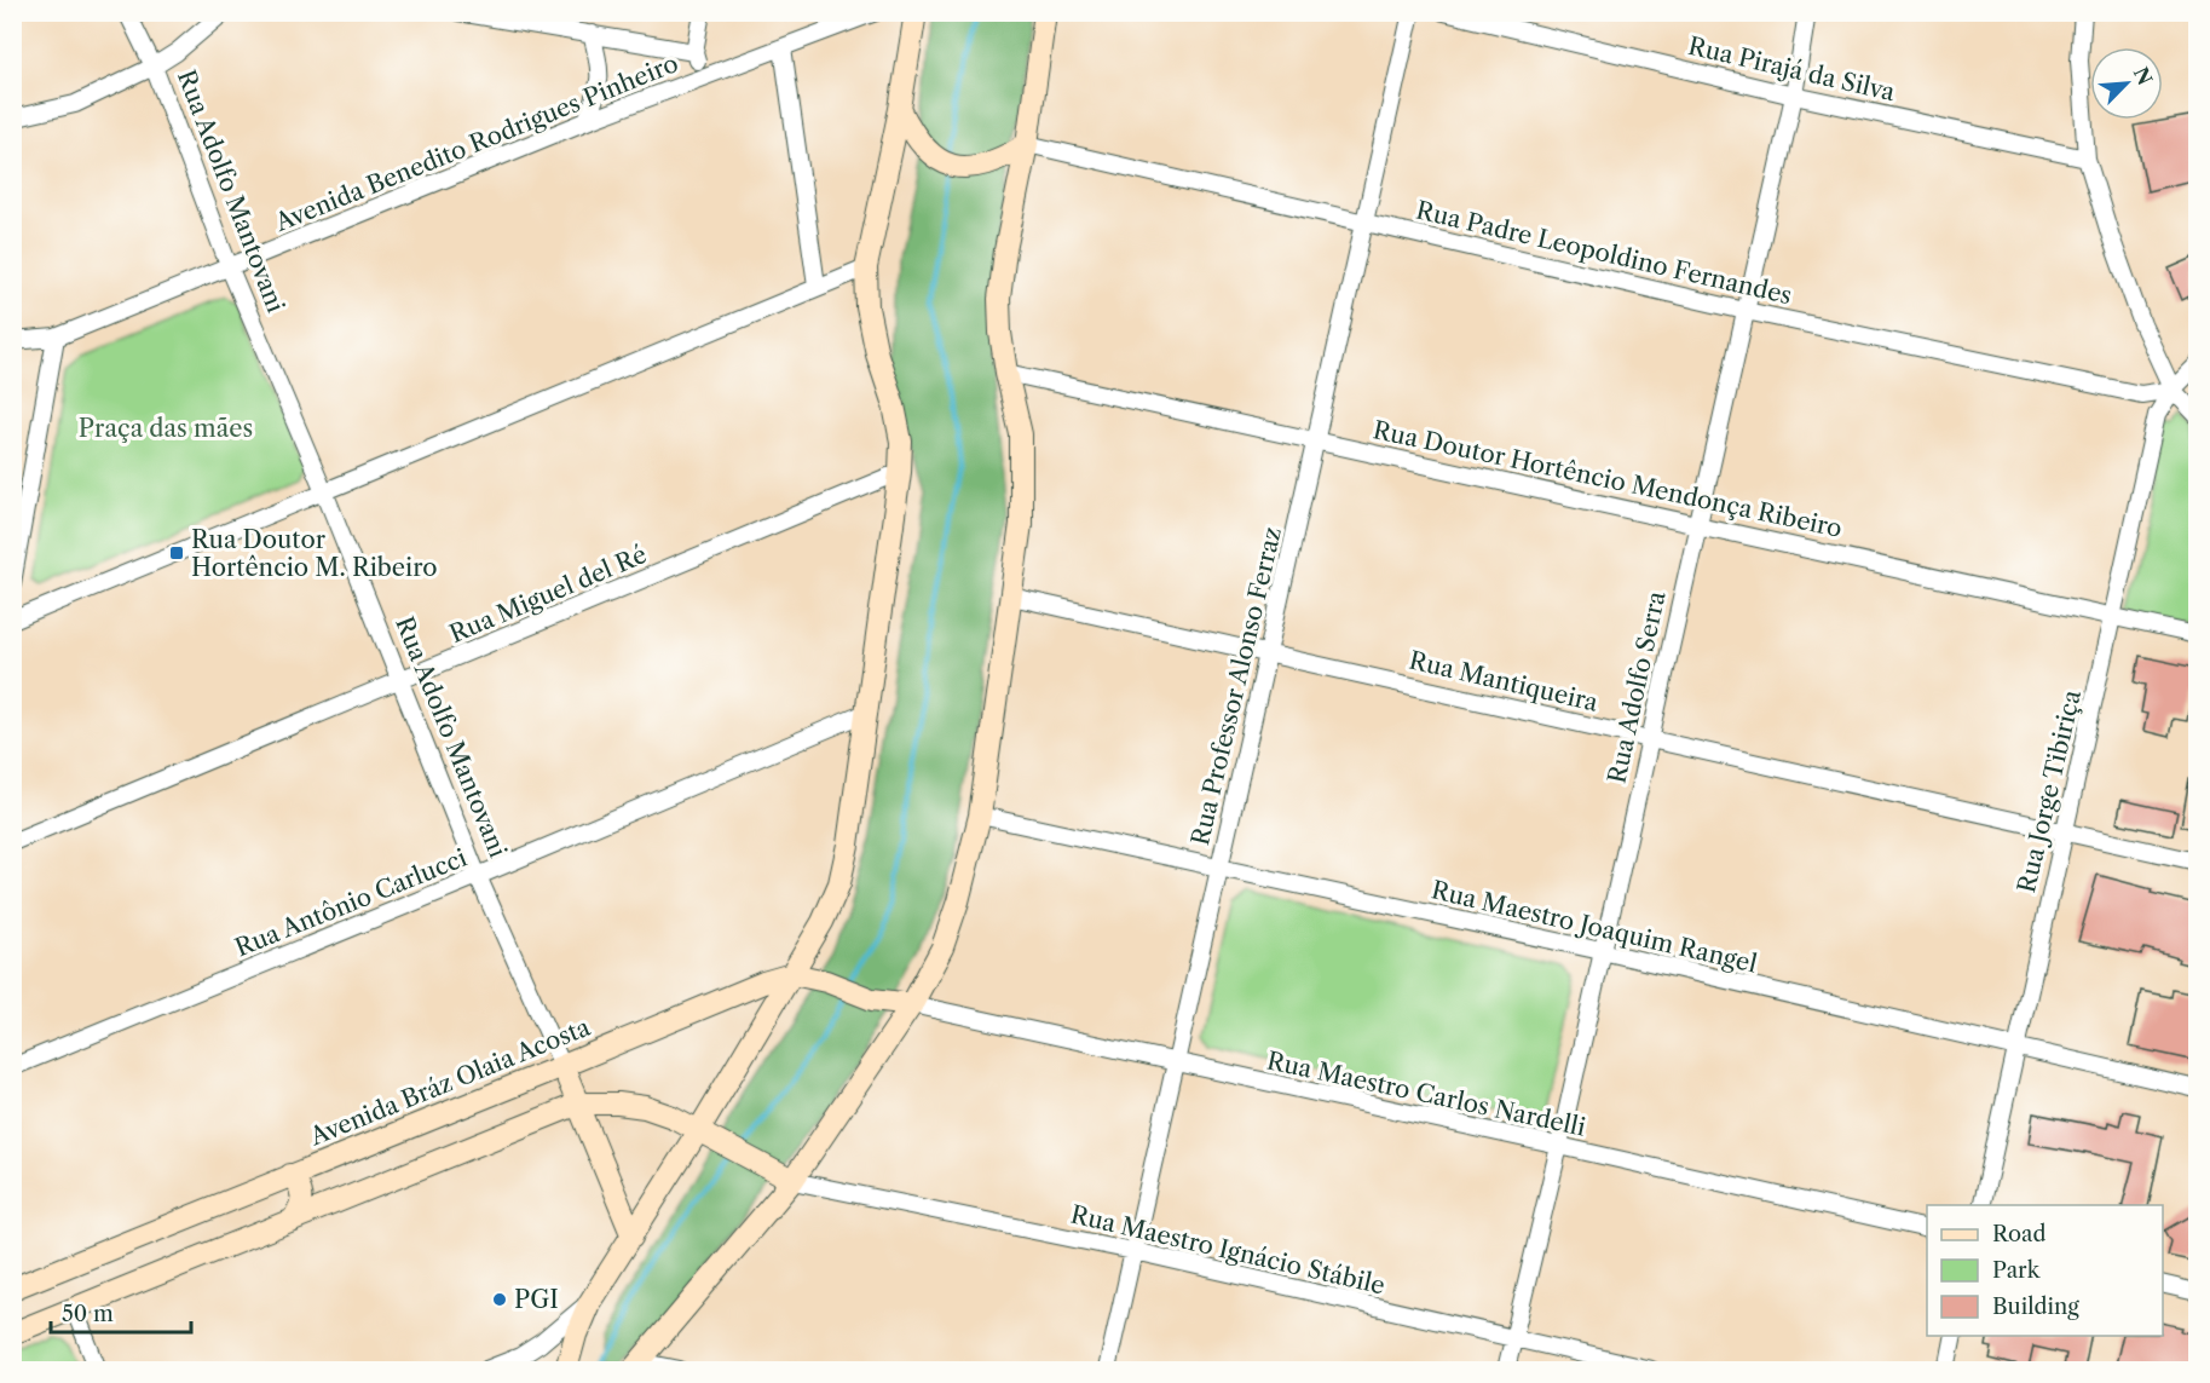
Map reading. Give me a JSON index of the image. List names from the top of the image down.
{
  "streets": {
    "street": [
      "Rua Pirajá da Silva",
      "Avenida Benedito Rodrigues Pinheiro",
      "Rua Adolfo Mantovani",
      "Rua Padre Leopoldino Fernandes",
      "Rua Doutor Hortêncio Mendonça Ribeiro",
      "Rua Miguel del Ré",
      "Rua Mantiqueira",
      "Rua Professor Alonso Ferraz",
      "Rua Adolfo Serra",
      "Rua Jorge Tibiriça",
      "Rua Antônio Carlucci",
      "Rua Maestro Joaquim Rangel",
      "Avenida Bráz Olaia Acosta",
      "Rua Maestro Carlos Nardelli",
      "Rua Maestro Ignácio Stábile"
    ]
  },
  "crossings": [
    ["Rua Pirajá da Silva", "Rua Adolfo Serra"],
    ["Avenida Benedito Rodrigues Pinheiro", "Rua Adolfo Mantovani"],
    ["Rua Adolfo Mantovani", "Rua Miguel del Ré"],
    ["Rua Adolfo Mantovani", "Rua Antônio Carlucci"],
    ["Rua Adolfo Mantovani", "Avenida Bráz Olaia Acosta"],
    ["Rua Padre Leopoldino Fernandes", "Rua Professor Alonso Ferraz"],
    ["Rua Padre Leopoldino Fernandes", "Rua Adolfo Serra"],
    ["Rua Padre Leopoldino Fernandes", "Rua Jorge Tibiriça"],
    ["Rua Doutor Hortêncio Mendonça Ribeiro", "Rua Professor Alonso Ferraz"],
    ["Rua Doutor Hortêncio Mendonça Ribeiro", "Rua Adolfo Serra"],
    ["Rua Doutor Hortêncio Mendonça Ribeiro", "Rua Jorge Tibiriça"],
    ["Rua Mantiqueira", "Rua Professor Alonso Ferraz"],
    ["Rua Mantiqueira", "Rua Adolfo Serra"],
    ["Rua Mantiqueira", "Rua Jorge Tibiriça"],
    ["Rua Professor Alonso Ferraz", "Rua Maestro Joaquim Rangel"],
    ["Rua Professor Alonso Ferraz", "Rua Maestro Carlos Nardelli"],
    ["Rua Professor Alonso Ferraz", "Rua Maestro Ignácio Stábile"],
    ["Rua Adolfo Serra", "Rua Maestro Joaquim Rangel"],
    ["Rua Adolfo Serra", "Rua Maestro Carlos Nardelli"],
    ["Rua Adolfo Serra", "Rua Maestro Ignácio Stábile"],
    ["Rua Jorge Tibiriça", "Rua Maestro Joaquim Rangel"],
    ["Avenida Bráz Olaia Acosta", "Rua Maestro Carlos Nardelli"]
  ],
  "parks": ["Praça das mães"],
  "places": {
    "transit": ["Rua Doutor Hortêncio M. Ribeiro"],
    "other": ["PGI"]
  },
  "legend": ["Road", "Park", "Building"],
  "scale_bar": "50 m",
  "north": "top right"
}
